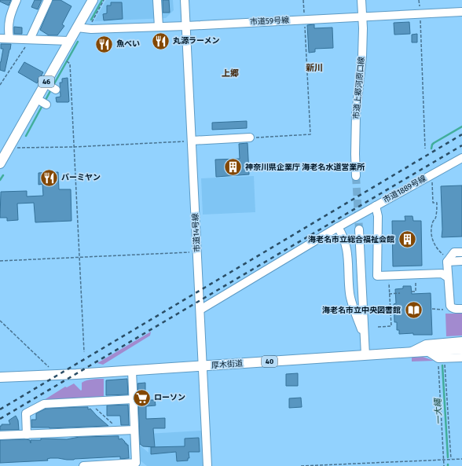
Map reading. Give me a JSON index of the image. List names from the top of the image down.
{
  "streets": {
    "main road": ["46", "40", "厚木街道"],
    "street": [
      "市道59号線",
      "市道上郷河原口線",
      "市道1889号線",
      "市道14号線"
    ]
  },
  "crossings": [
    ["市道59号線", "46"],
    ["市道59号線", "市道上郷河原口線"],
    ["市道59号線", "市道14号線"],
    ["市道14号線", "厚木街道"]
  ],
  "districts": ["新川", "上郷"],
  "water": ["一大縄"],
  "places": {
    "restaurant": ["丸源ラーメン", "魚べい", "バーミヤン"],
    "building": ["神奈川県企業庁 海老名水道営業所", "海老名市立総合福祉会館"],
    "library": ["海老名市立中央図書館"],
    "supermarket": ["ローソン"]
  }
}
